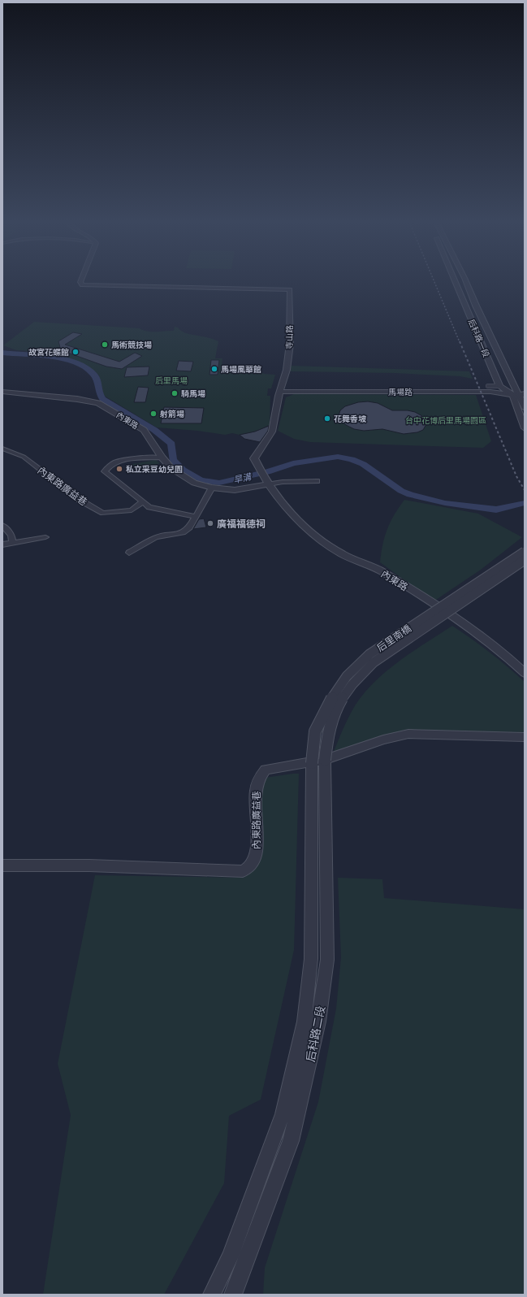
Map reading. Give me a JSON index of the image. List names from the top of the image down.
{
  "streets": {
    "street": [
      "寺山路",
      "后科路一段",
      "馬場路",
      "內東路",
      "內東路廣益巷",
      "后里南橋",
      "后科路二段"
    ]
  },
  "crossings": [
    ["寺山路", "馬場路"],
    ["寺山路", "內東路"],
    ["后科路一段", "馬場路"],
    ["內東路廣益巷", "后里南橋"],
    ["內東路廣益巷", "后科路二段"],
    ["后里南橋", "后科路二段"]
  ],
  "water": ["旱溝"],
  "parks": ["后里馬場", "台中花博后里馬場園區"],
  "places": [
    "馬術競技場",
    "故宮花蝶館",
    "馬場風華館",
    "騎馬場",
    "射箭場",
    "花舞香坡",
    "私立采豆幼兒園",
    "廣福福德祠"
  ]
}
